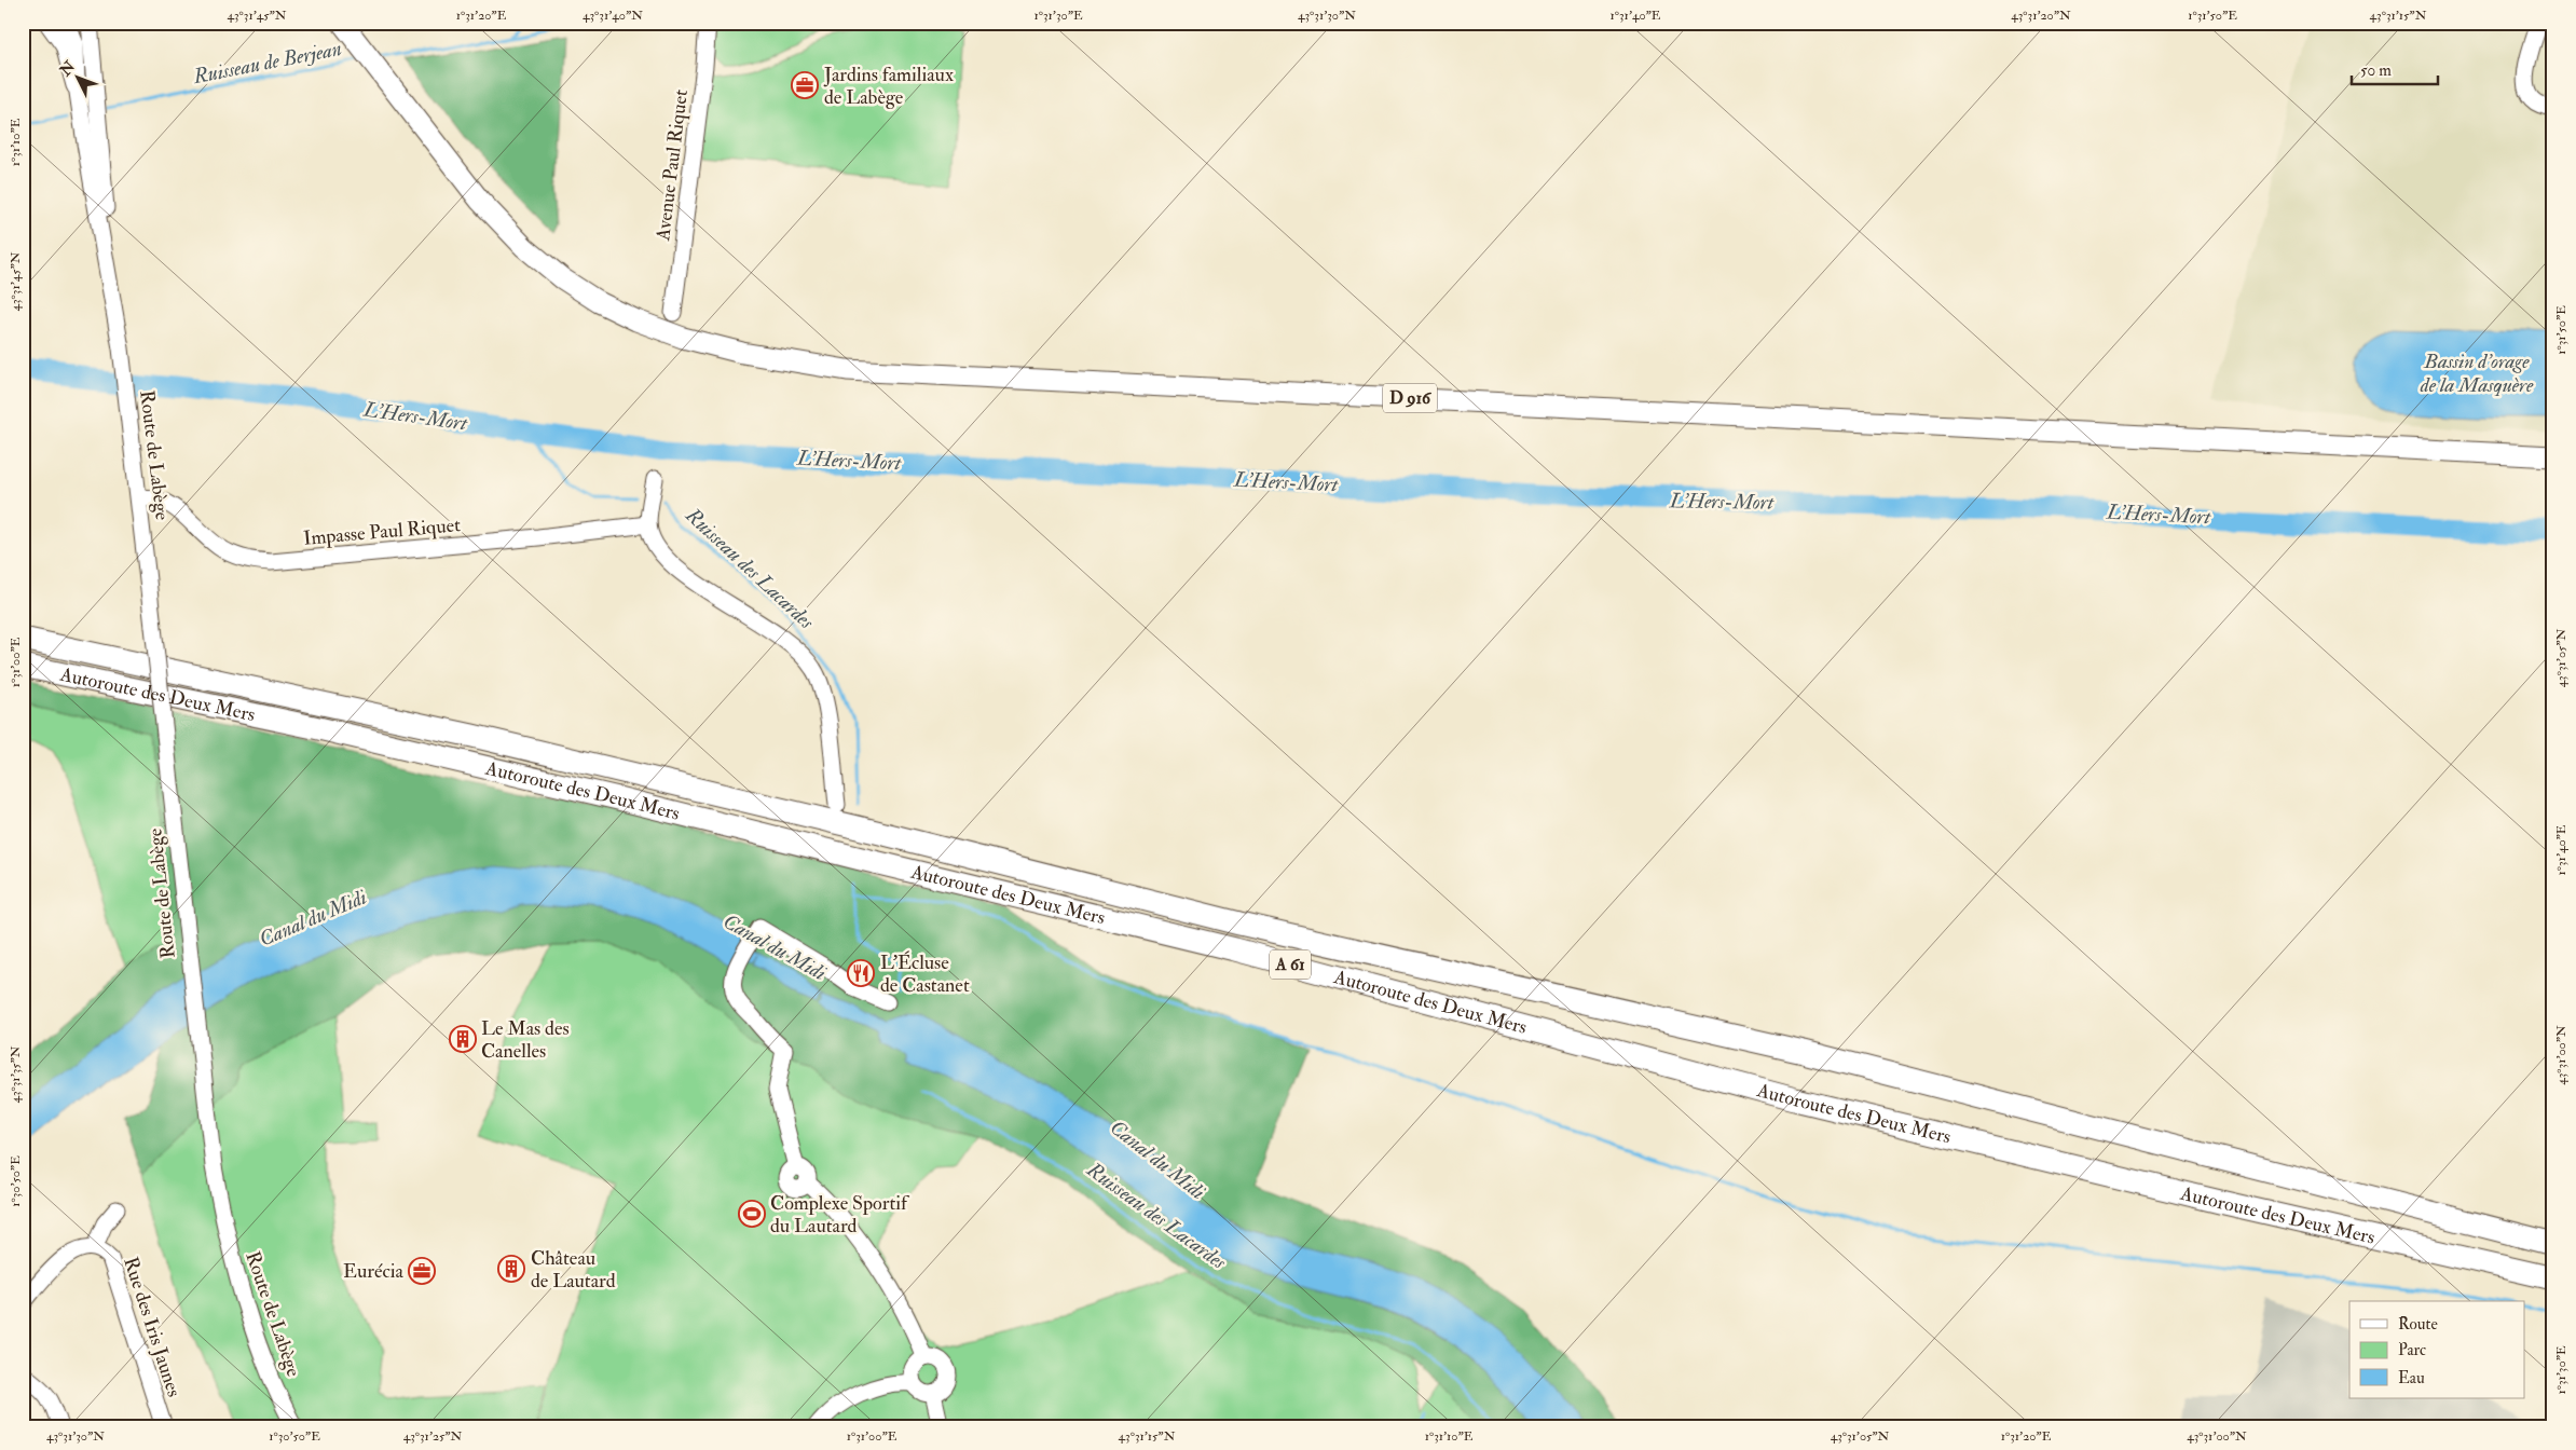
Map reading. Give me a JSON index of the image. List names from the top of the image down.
{
  "streets": {
    "highway": ["Autoroute des Deux Mers", "A 61"],
    "main road": ["D 916"],
    "street": [
      "Avenue Paul Riquet",
      "Route de Labège",
      "Impasse Paul Riquet",
      "Rue des Iris Jaunes"
    ]
  },
  "crossings": [
    ["Route de Labège", "Impasse Paul Riquet"]
  ],
  "water": [
    "Ruisseau de Berjean",
    "Bassin d'orage de la Masquère",
    "L'Hers-Mort",
    "Ruisseau des Lacardes",
    "Canal du Midi"
  ],
  "places": {
    "office": ["Jardins familiaux de Labège", "Eurécia"],
    "restaurant": ["L'Écluse de Castanet"],
    "building": ["Le Mas des Canelles", "Château de Lautard"],
    "sports": ["Complexe Sportif du Lautard"]
  },
  "legend": ["Route", "Parc", "Eau"],
  "scale_bar": "50 m",
  "north": "top left",
  "coordinates": [
    "43°31'45\"N",
    "1°31'20\"E",
    "43°31'40\"N",
    "1°31'30\"E",
    "43°31'30\"N",
    "1°31'40\"E",
    "43°31'20\"N",
    "1°31'50\"E",
    "43°31'15\"N",
    "1°31'10\"E",
    "43°31'05\"N",
    "1°31'00\"E",
    "43°31'00\"N",
    "43°31'35\"N",
    "1°30'50\"E",
    "43°31'25\"N"
  ]
}
